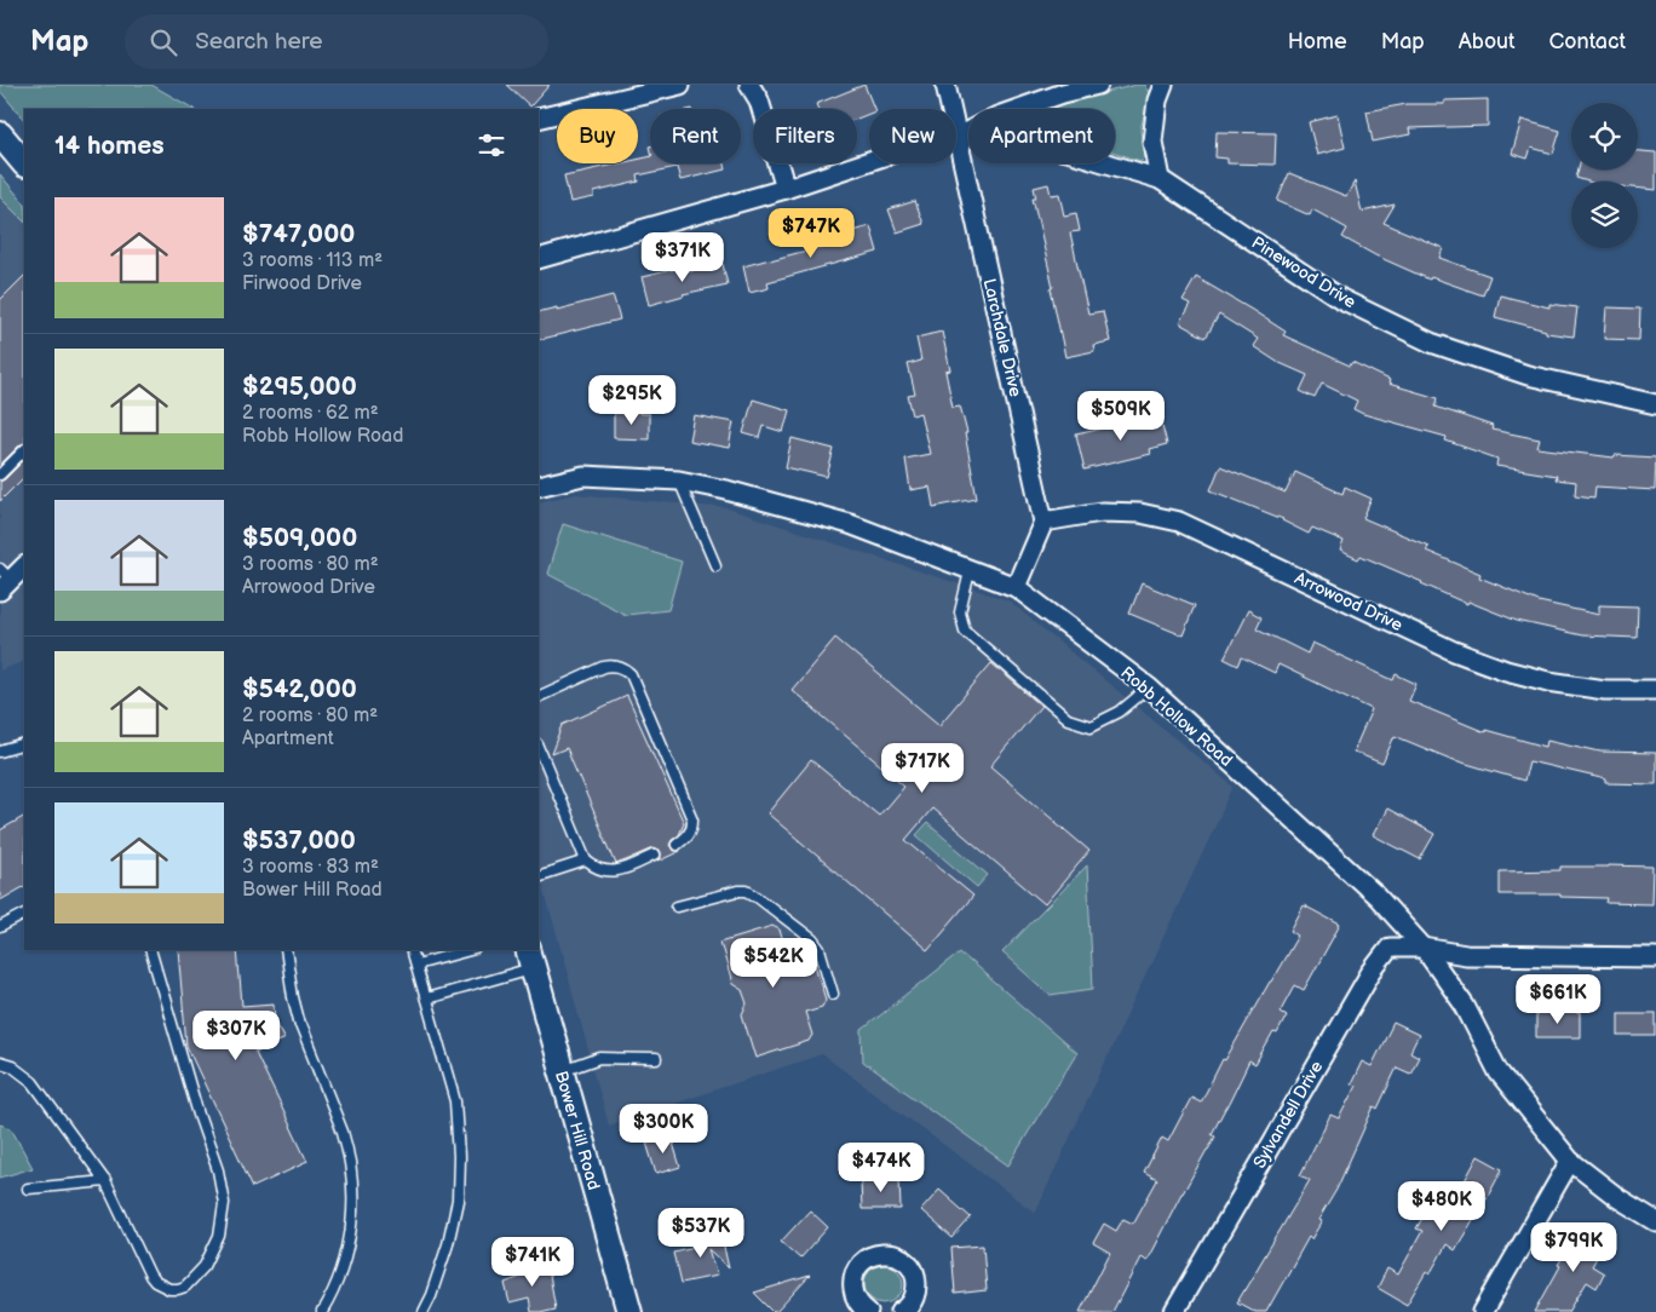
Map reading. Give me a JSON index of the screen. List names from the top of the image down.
{
  "streets": {
    "main road": ["Bower Hill Road"],
    "street": [
      "Pinewood Drive",
      "Larchdale Drive",
      "Arrowood Drive",
      "Robb Hollow Road",
      "Sylvandell Drive"
    ]
  },
  "crossings": [
    ["Pinewood Drive", "Larchdale Drive"],
    ["Larchdale Drive", "Arrowood Drive"],
    ["Robb Hollow Road", "Sylvandell Drive"]
  ],
  "page": {
    "header": "Map",
    "search": "Search here",
    "nav": [
      "Home",
      "Map",
      "About",
      "Contact"
    ],
    "chip": [
      "Buy",
      "Rent",
      "Filters",
      "New",
      "Apartment"
    ],
    "heading": "14 homes",
    "list": [
      {
        "name": "$747,000",
        "note": "3 rooms · 113 m² · Firwood Drive"
      },
      {
        "name": "$295,000",
        "note": "2 rooms · 62 m² · Robb Hollow Road"
      },
      {
        "name": "$509,000",
        "note": "3 rooms · 80 m² · Arrowood Drive"
      },
      {
        "name": "$542,000",
        "note": "2 rooms · 80 m² · Apartment"
      },
      {
        "name": "$537,000",
        "note": "3 rooms · 83 m² · Bower Hill Road"
      }
    ],
    "price": [
      "$747K",
      "$371K",
      "$295K",
      "$509K",
      "$717K",
      "$542K",
      "$661K",
      "$307K",
      "$300K",
      "$474K",
      "$480K",
      "$537K",
      "$799K",
      "$741K"
    ]
  }
}
